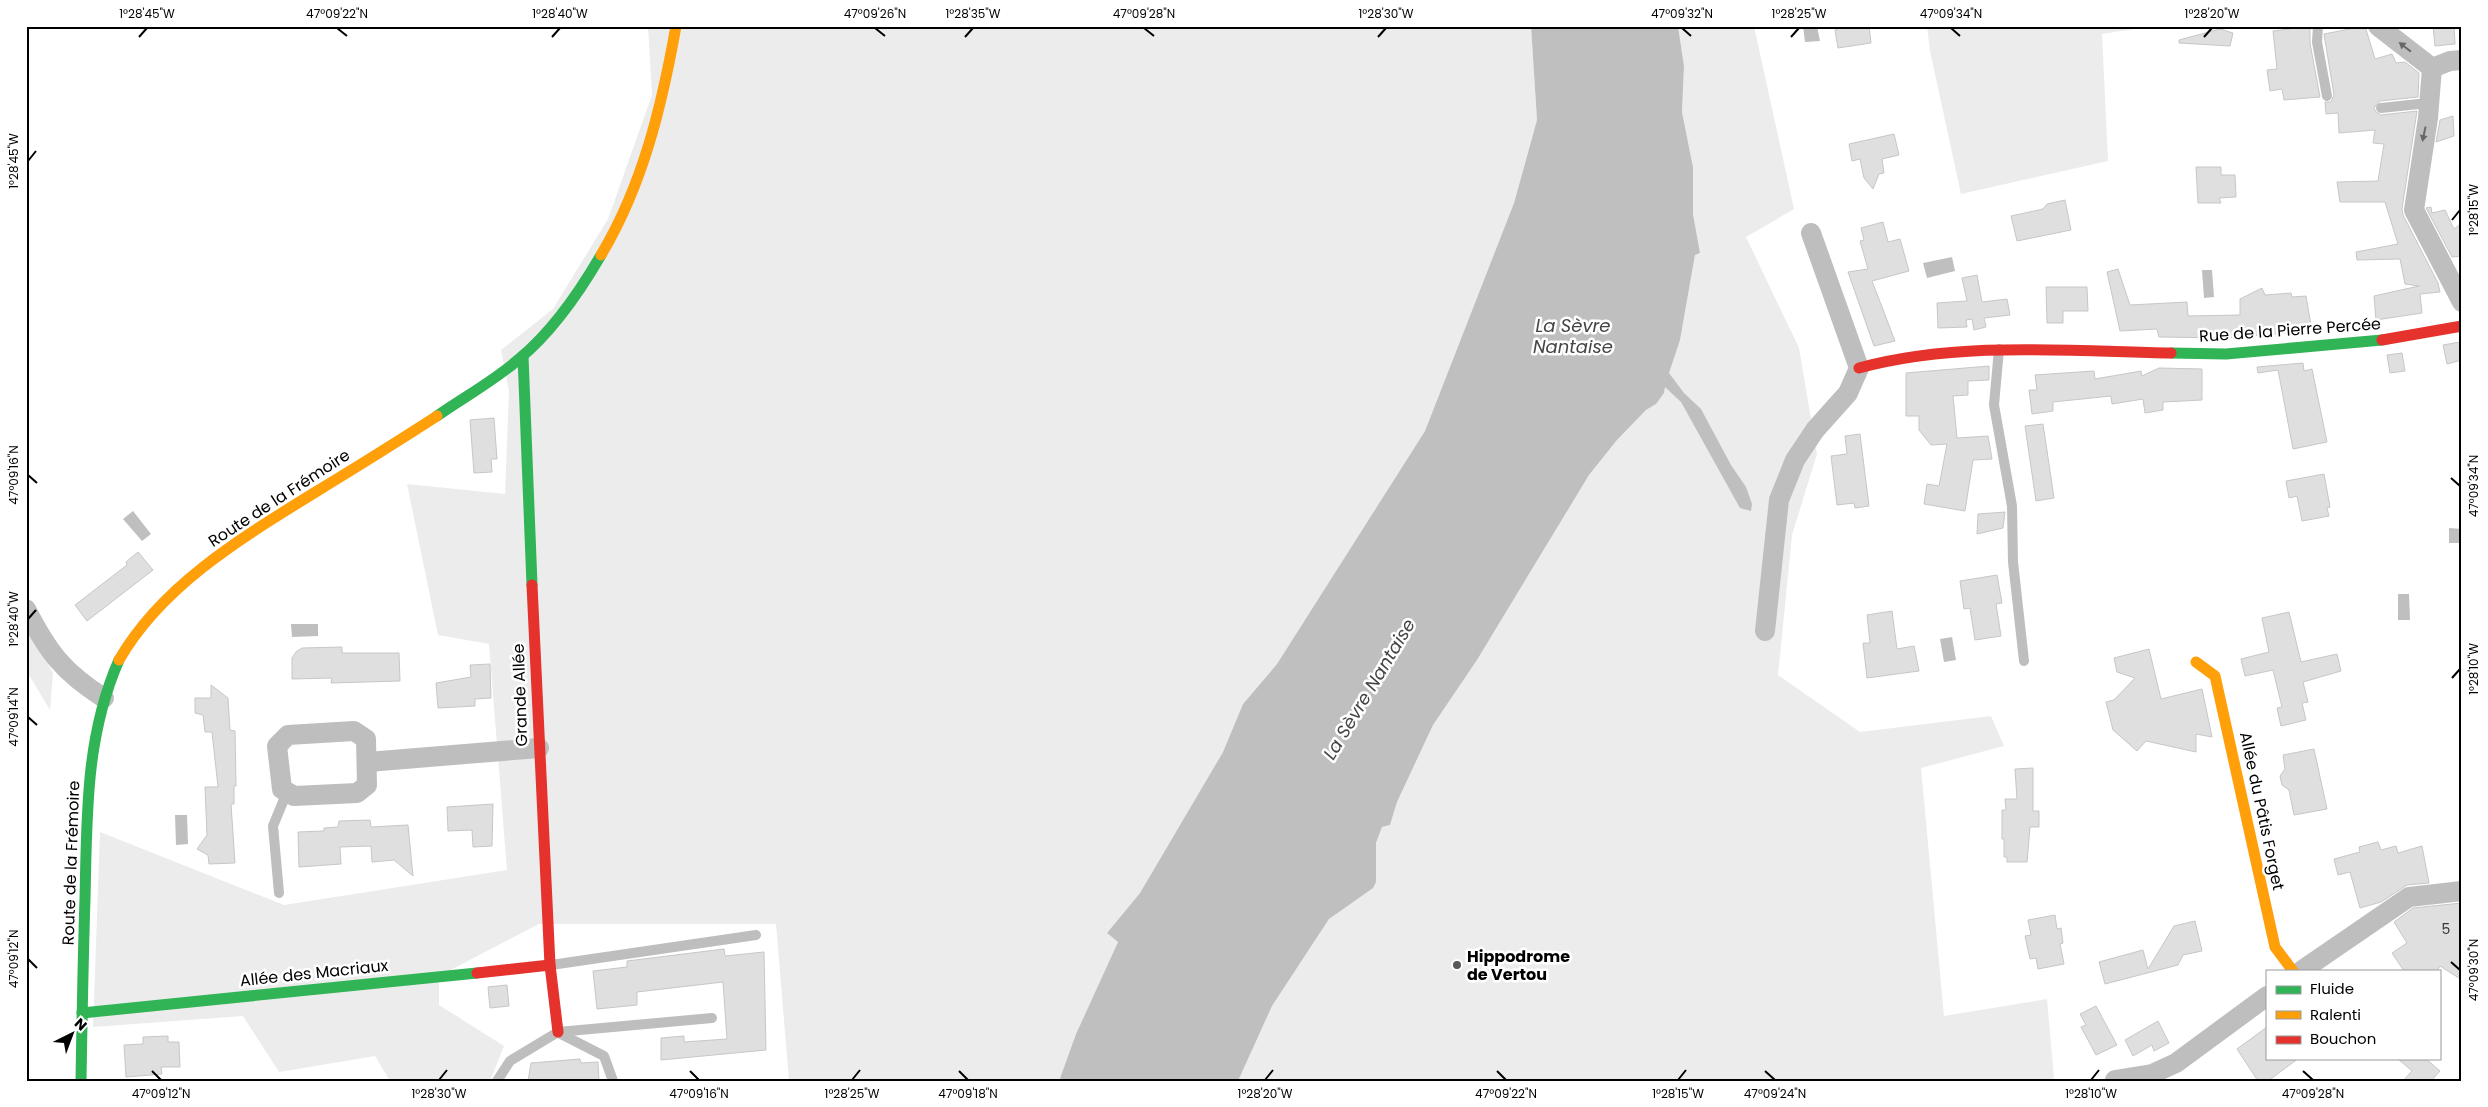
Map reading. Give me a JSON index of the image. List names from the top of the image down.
{
  "streets": {
    "street": [
      "Rue de la Pierre Percée",
      "Route de la Frémoire",
      "Grande Allée",
      "Allée du Pâtis Forget",
      "Allée des Macriaux"
    ]
  },
  "crossings": [
    ["Route de la Frémoire", "Grande Allée"],
    ["Route de la Frémoire", "Allée des Macriaux"],
    ["Grande Allée", "Allée des Macriaux"]
  ],
  "water": ["La Sèvre Nantaise"],
  "places": ["Hippodrome de Vertou"],
  "house_numbers": ["5"],
  "legend": ["Fluide", "Ralenti", "Bouchon"],
  "north": "top right",
  "coordinates": [
    "1°28'45\"W",
    "47°09'22\"N",
    "1°28'40\"W",
    "47°09'26\"N",
    "1°28'35\"W",
    "47°09'28\"N",
    "1°28'30\"W",
    "47°09'32\"N",
    "1°28'25\"W",
    "47°09'34\"N",
    "1°28'20\"W",
    "1°28'15\"W",
    "47°09'16\"N",
    "1°28'10\"W",
    "47°09'14\"N",
    "47°09'12\"N",
    "47°09'30\"N",
    "47°09'18\"N",
    "47°09'24\"N"
  ]
}
